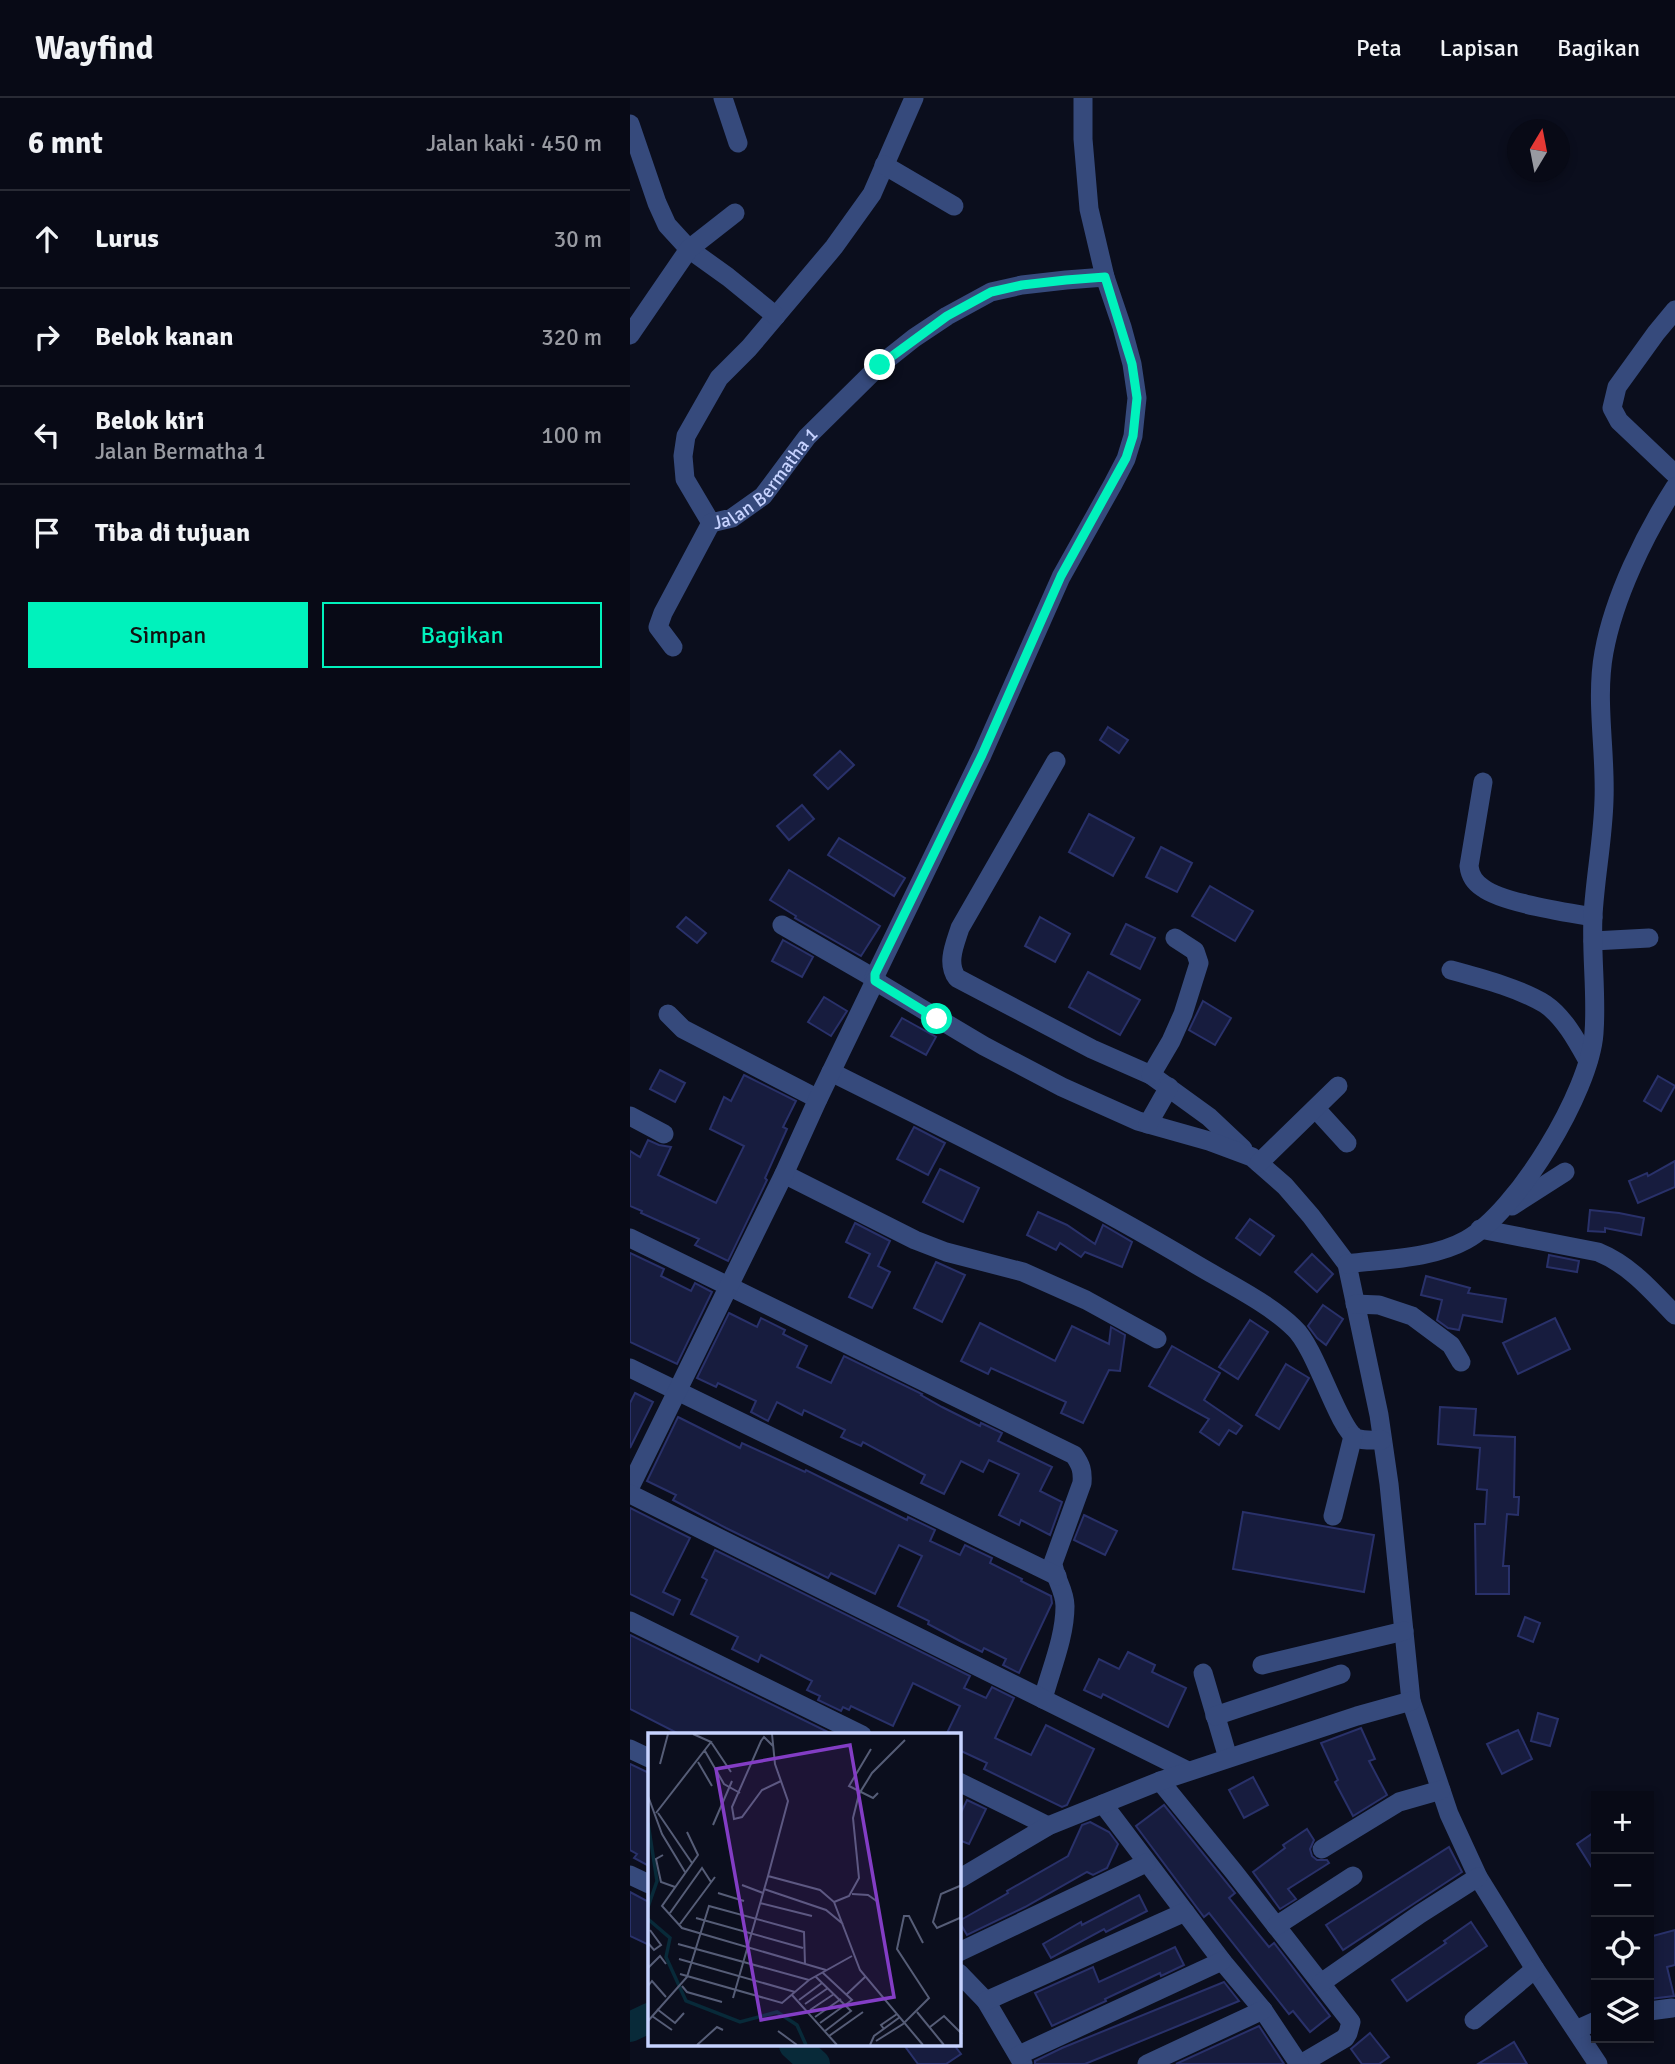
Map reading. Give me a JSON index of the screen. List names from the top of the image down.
{
  "streets": {
    "street": ["Jalan Bermatha 1"]
  },
  "north": "top",
  "page": {
    "header": "Wayfind",
    "nav": ["Peta", "Lapisan", "Bagikan"],
    "heading": ["6 mnt", "Jalan kaki · 450 m"],
    "list": [
      ["Lurus", "30 m"],
      ["Belok kanan", "320 m"],
      ["Belok kiri", "Jalan Bermatha 1", "100 m"],
      "Tiba di tujuan"
    ],
    "buttons": ["Simpan", "Bagikan"],
    "map_buttons": ["+", "−"]
  }
}
